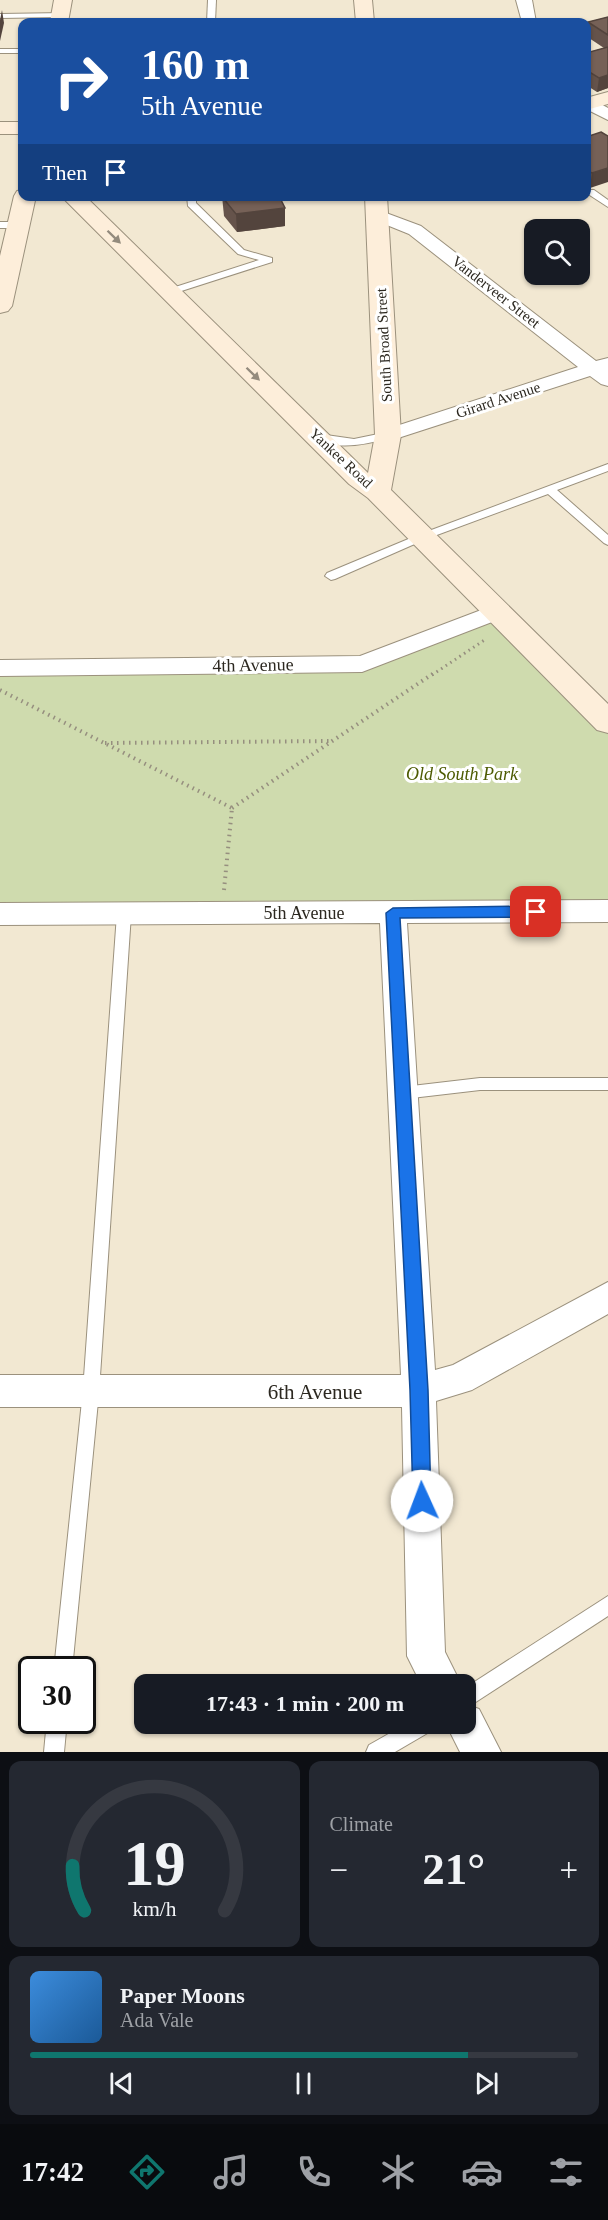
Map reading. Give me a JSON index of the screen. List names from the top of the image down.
{
  "streets": {
    "street": [
      "Vanderveer Street",
      "South Broad Street",
      "Girard Avenue",
      "Yankee Road",
      "4th Avenue",
      "5th Avenue",
      "6th Avenue"
    ]
  },
  "crossings": [
    ["Vanderveer Street", "South Broad Street"],
    ["Vanderveer Street", "Girard Avenue"],
    ["South Broad Street", "Girard Avenue"],
    ["South Broad Street", "Yankee Road"],
    ["Yankee Road", "4th Avenue"]
  ],
  "one_way": ["Yankee Road"],
  "parks": ["Old South Park"],
  "page": {
    "turn": ["160 m", "5th Avenue"],
    "then": "Then",
    "limit": "30",
    "trip": "17:43 · 1 min · 200 m",
    "tile": "Climate",
    "heat": ["−", "21°", "+"],
    "song": ["Paper Moons", "Ada Vale"],
    "tabs": "17:42",
    "gauge": ["19", "km/h"]
  }
}
